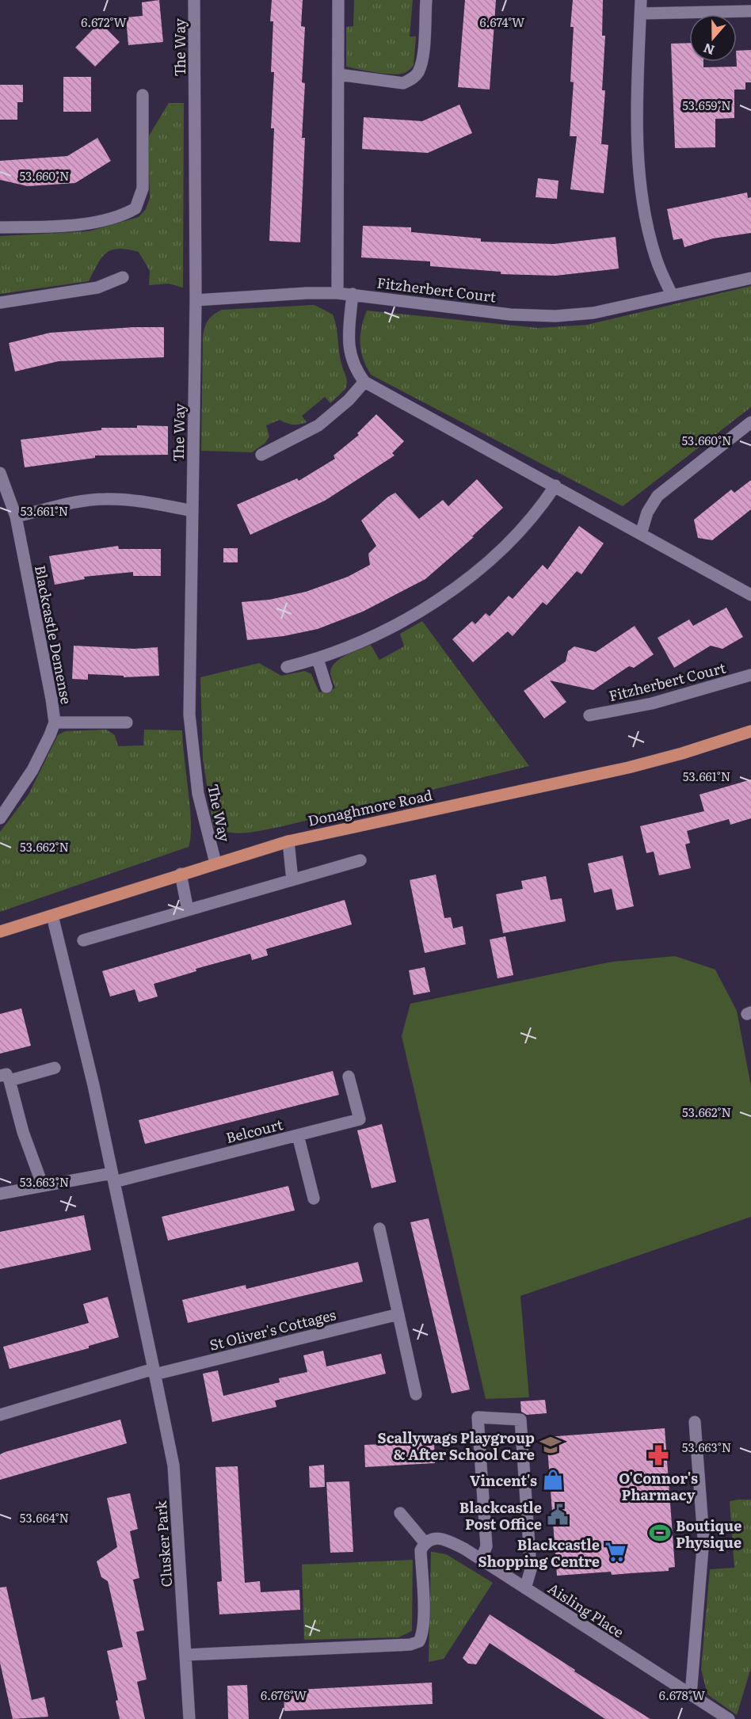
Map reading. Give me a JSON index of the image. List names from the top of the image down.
{
  "streets": {
    "main road": ["Donaghmore Road"],
    "street": [
      "The Way",
      "Fitzherbert Court",
      "Blackcastle Demense",
      "Belcourt",
      "St Oliver's Cottages",
      "Clusker Park",
      "Aisling Place"
    ]
  },
  "crossings": [
    ["The Way", "Fitzherbert Court"],
    ["The Way", "Donaghmore Road"],
    ["Donaghmore Road", "Clusker Park"],
    ["Belcourt", "Clusker Park"],
    ["St Oliver's Cottages", "Clusker Park"]
  ],
  "places": {
    "school or university": ["Scallywags Playgroup & After School Care"],
    "pharmacy": ["O'Connor's Pharmacy"],
    "shop": ["Vincent's"],
    "public building": ["Blackcastle Post Office"],
    "sports": ["Boutique Physique"],
    "supermarket": ["Blackcastle Shopping Centre"]
  },
  "north": "bottom",
  "coordinates": [
    "6.674°W",
    "6.672°W",
    "53.659°N",
    "53.660°N",
    "53.661°N",
    "53.662°N",
    "53.663°N",
    "53.664°N",
    "6.676°W",
    "6.678°W"
  ]
}
